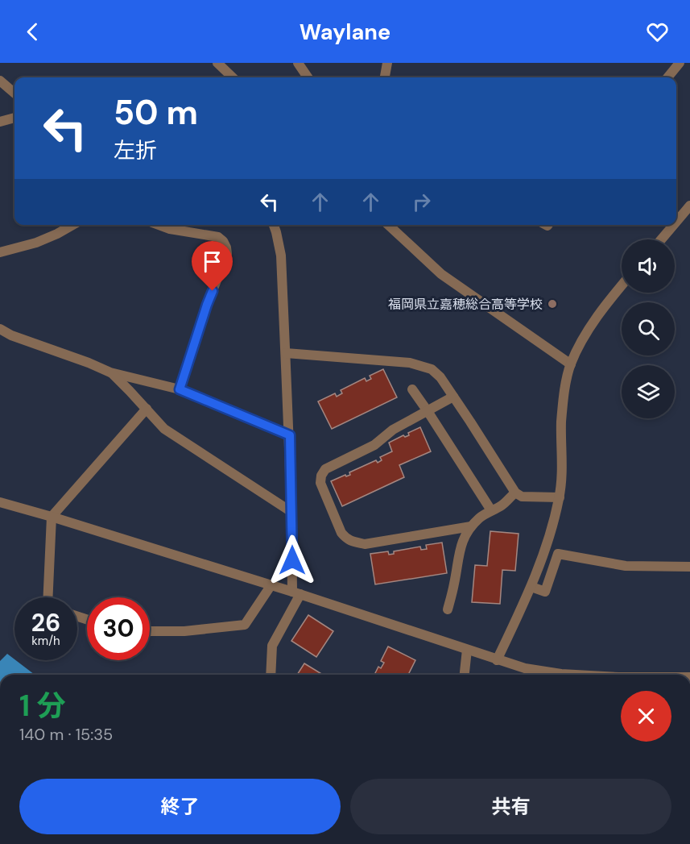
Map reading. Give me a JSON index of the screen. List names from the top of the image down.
{
  "places": ["福岡県立嘉穂総合高等学校"],
  "page": {
    "header": "Waylane",
    "turn": ["50 m", "左折"],
    "speed": "26 km/h",
    "limit": "30",
    "heading": ["1 分", "140 m · 15:35"],
    "buttons": ["終了", "共有"]
  }
}
